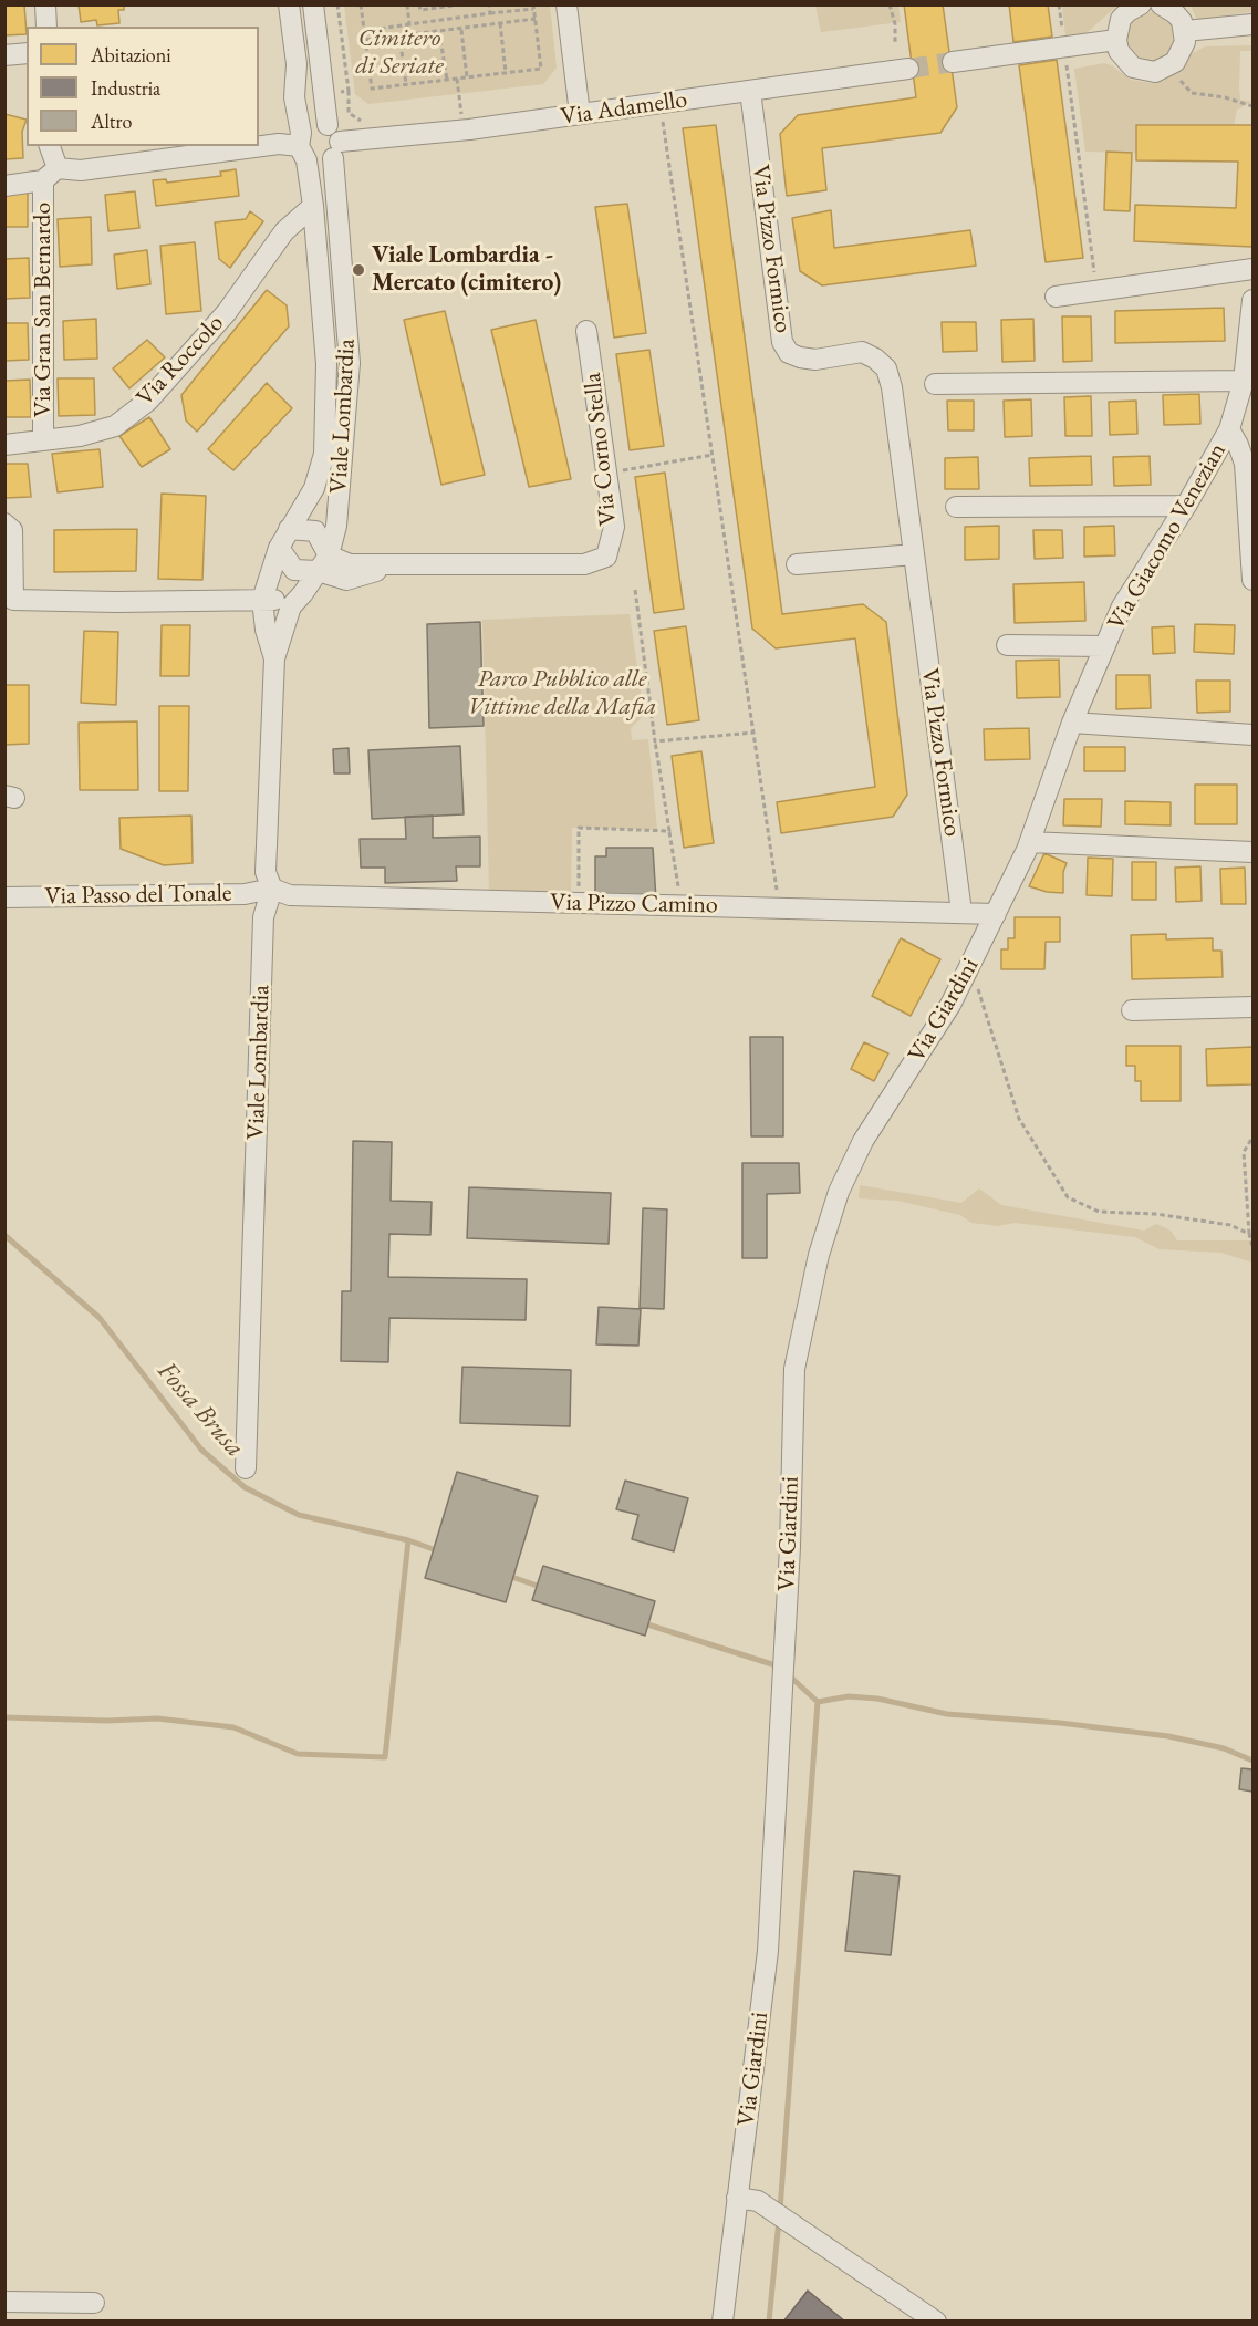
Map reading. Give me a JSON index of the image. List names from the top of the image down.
{
  "streets": {
    "street": [
      "Via Adamello",
      "Via Pizzo Formico",
      "Via Gran San Bernardo",
      "Via Roccolo",
      "Viale Lombardia",
      "Via Corno Stella",
      "Via Giacomo Venezian",
      "Via Passo del Tonale",
      "Via Pizzo Camino",
      "Via Giardini"
    ]
  },
  "crossings": [
    ["Via Adamello", "Via Pizzo Formico"],
    ["Via Adamello", "Viale Lombardia"],
    ["Via Pizzo Formico", "Via Pizzo Camino"],
    ["Via Gran San Bernardo", "Via Roccolo"],
    ["Via Roccolo", "Viale Lombardia"],
    ["Viale Lombardia", "Via Corno Stella"],
    ["Viale Lombardia", "Via Passo del Tonale"],
    ["Viale Lombardia", "Via Pizzo Camino"],
    ["Via Giacomo Venezian", "Via Pizzo Camino"],
    ["Via Giacomo Venezian", "Via Giardini"],
    ["Via Passo del Tonale", "Via Pizzo Camino"],
    ["Via Pizzo Camino", "Via Giardini"]
  ],
  "water": ["Fossa Brusa"],
  "parks": ["Cimitero di Seriate", "Parco Pubblico alle Vittime della Mafia"],
  "places": ["Viale Lombardia - Mercato (cimitero)"],
  "legend": ["Abitazioni", "Industria", "Altro"]
}
